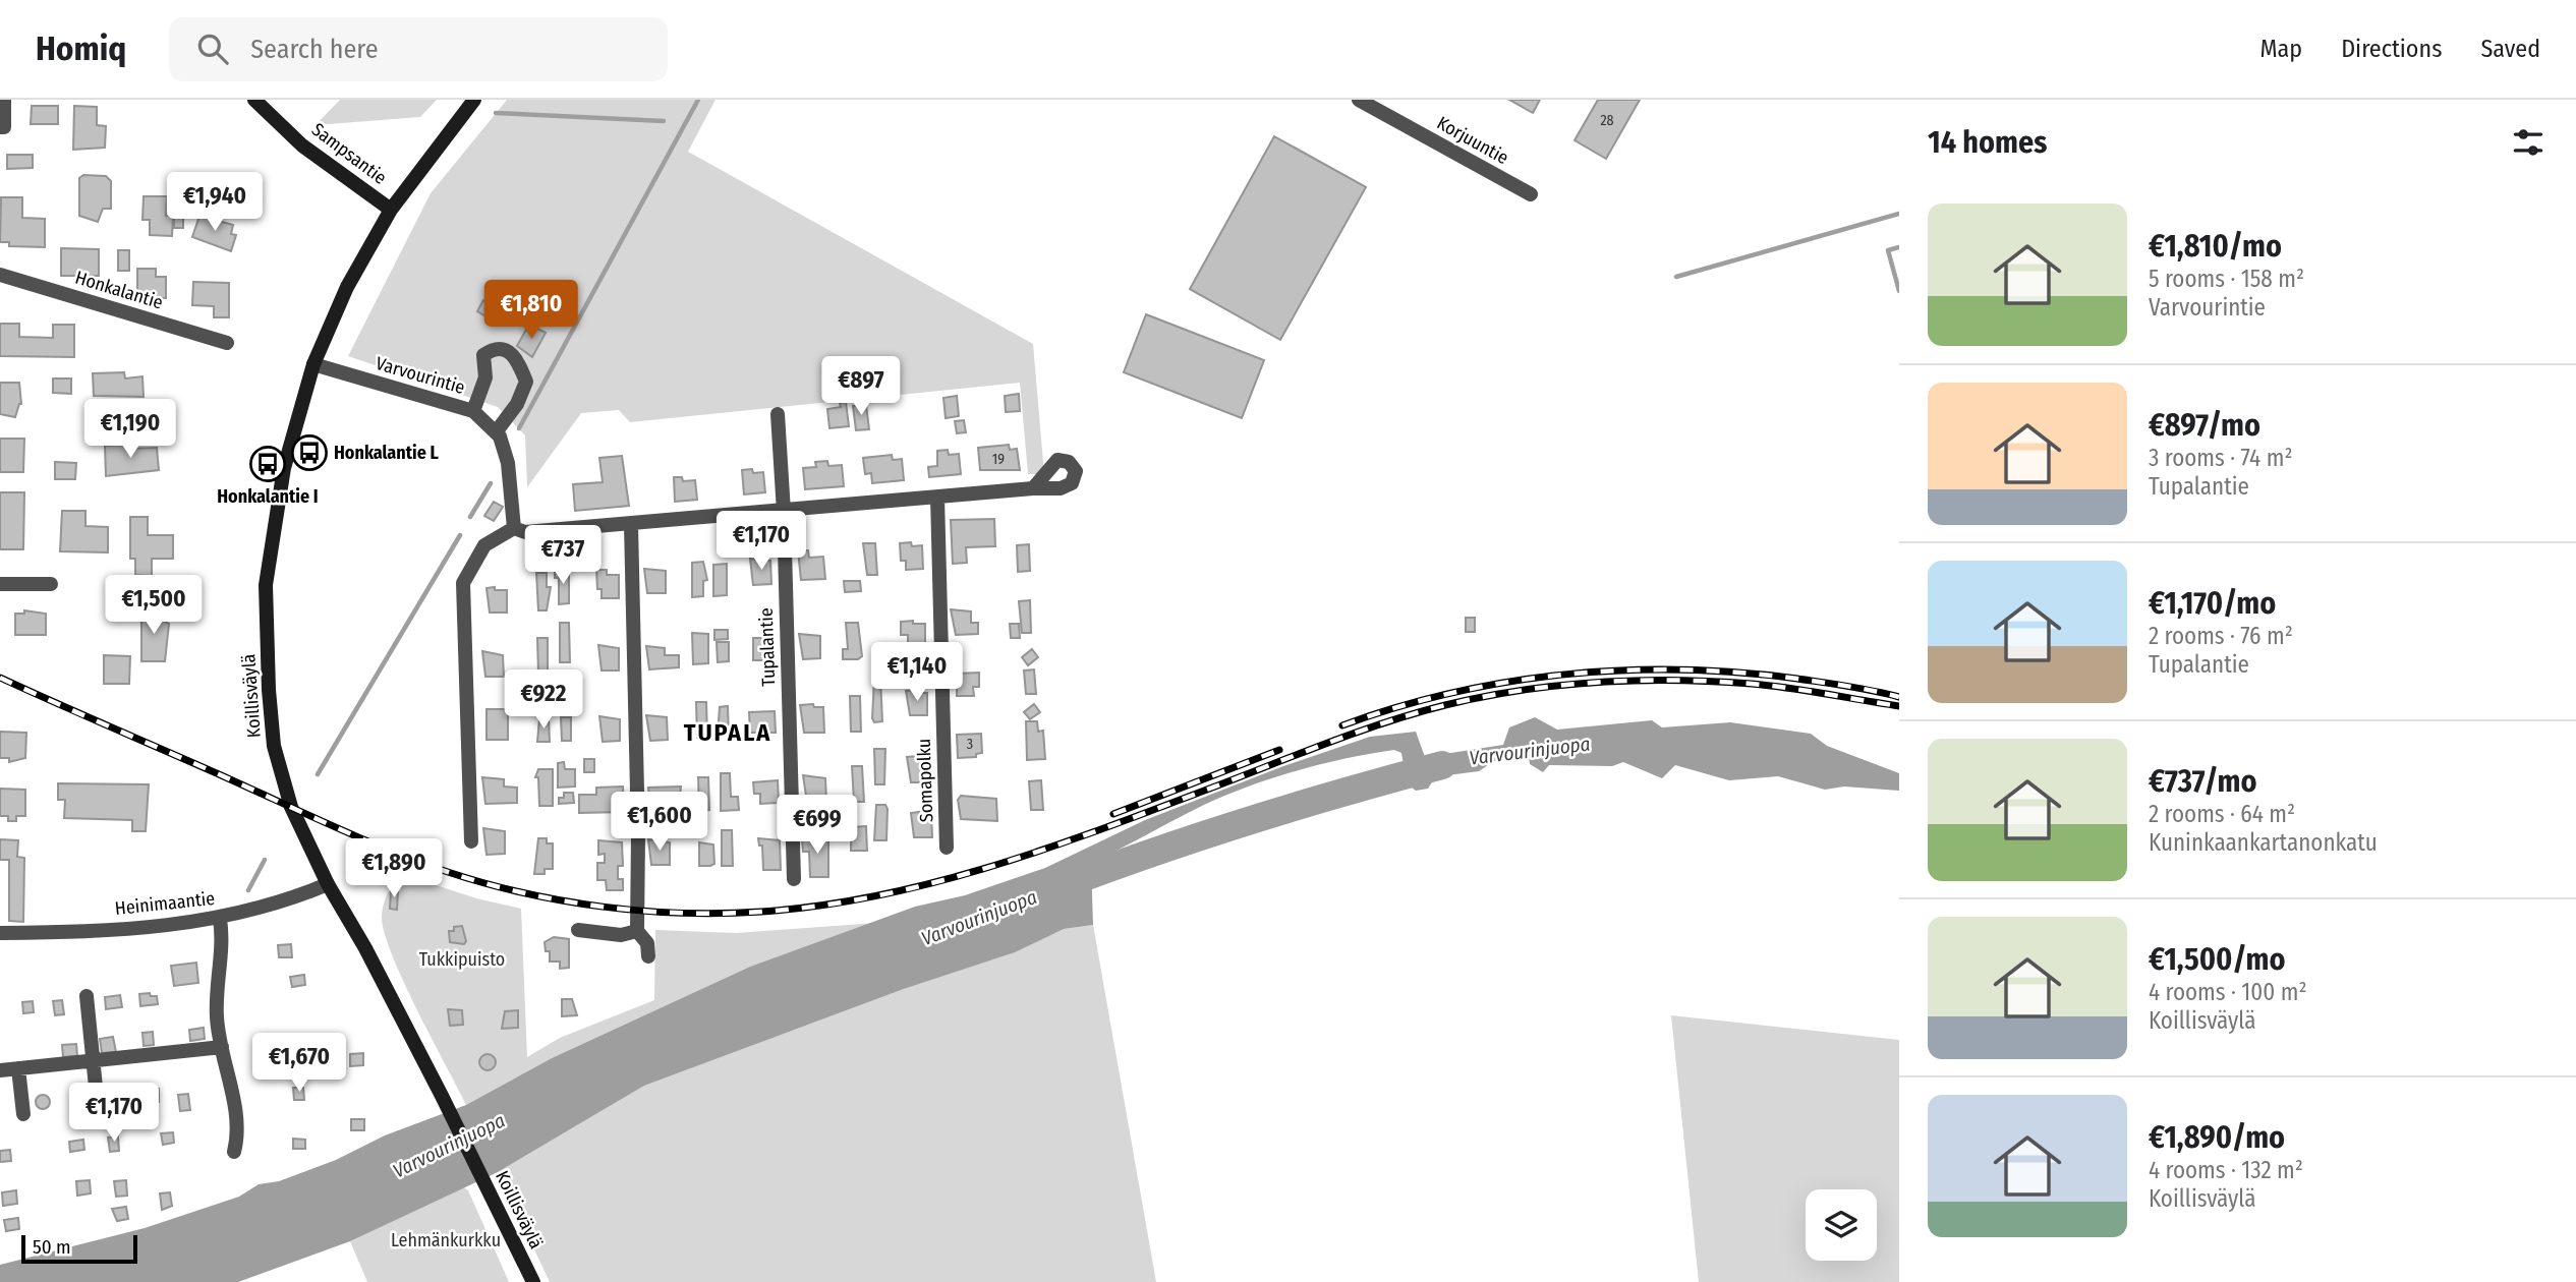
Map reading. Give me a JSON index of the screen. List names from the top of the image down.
{
  "streets": {
    "main road": ["Sampsantie", "Koillisväylä"],
    "street": [
      "Korjuuntie",
      "Honkalantie",
      "Varvourintie",
      "Tupalantie",
      "Somapolku",
      "Heinimaantie"
    ]
  },
  "crossings": [
    ["Sampsantie", "Koillisväylä"],
    ["Varvourintie", "Koillisväylä"],
    ["Koillisväylä", "Heinimaantie"]
  ],
  "districts": ["TUPALA"],
  "water": ["Varvourinjuopa"],
  "parks": ["Tukkipuisto", "Lehmänkurkku"],
  "places": {
    "bus stop": ["Honkalantie L", "Honkalantie I"]
  },
  "house_numbers": ["28", "19", "3"],
  "scale_bar": "50 m",
  "page": {
    "header": "Homiq",
    "search": "Search here",
    "nav": ["Map", "Directions", "Saved"],
    "heading": "14 homes",
    "price": [
      "€1,940",
      "€1,810",
      "€897",
      "€1,190",
      "€1,170",
      "€737",
      "€1,500",
      "€1,140",
      "€922",
      "€1,600",
      "€699",
      "€1,890",
      "€1,670",
      "€1,170"
    ],
    "list": [
      {
        "name": "€1,810/mo",
        "note": "5 rooms · 158 m² · Varvourintie"
      },
      {
        "name": "€897/mo",
        "note": "3 rooms · 74 m² · Tupalantie"
      },
      {
        "name": "€1,170/mo",
        "note": "2 rooms · 76 m² · Tupalantie"
      },
      {
        "name": "€737/mo",
        "note": "2 rooms · 64 m² · Kuninkaankartanonkatu"
      },
      {
        "name": "€1,500/mo",
        "note": "4 rooms · 100 m² · Koillisväylä"
      },
      {
        "name": "€1,890/mo",
        "note": "4 rooms · 132 m² · Koillisväylä"
      }
    ],
    "scale": "50 m"
  }
}
